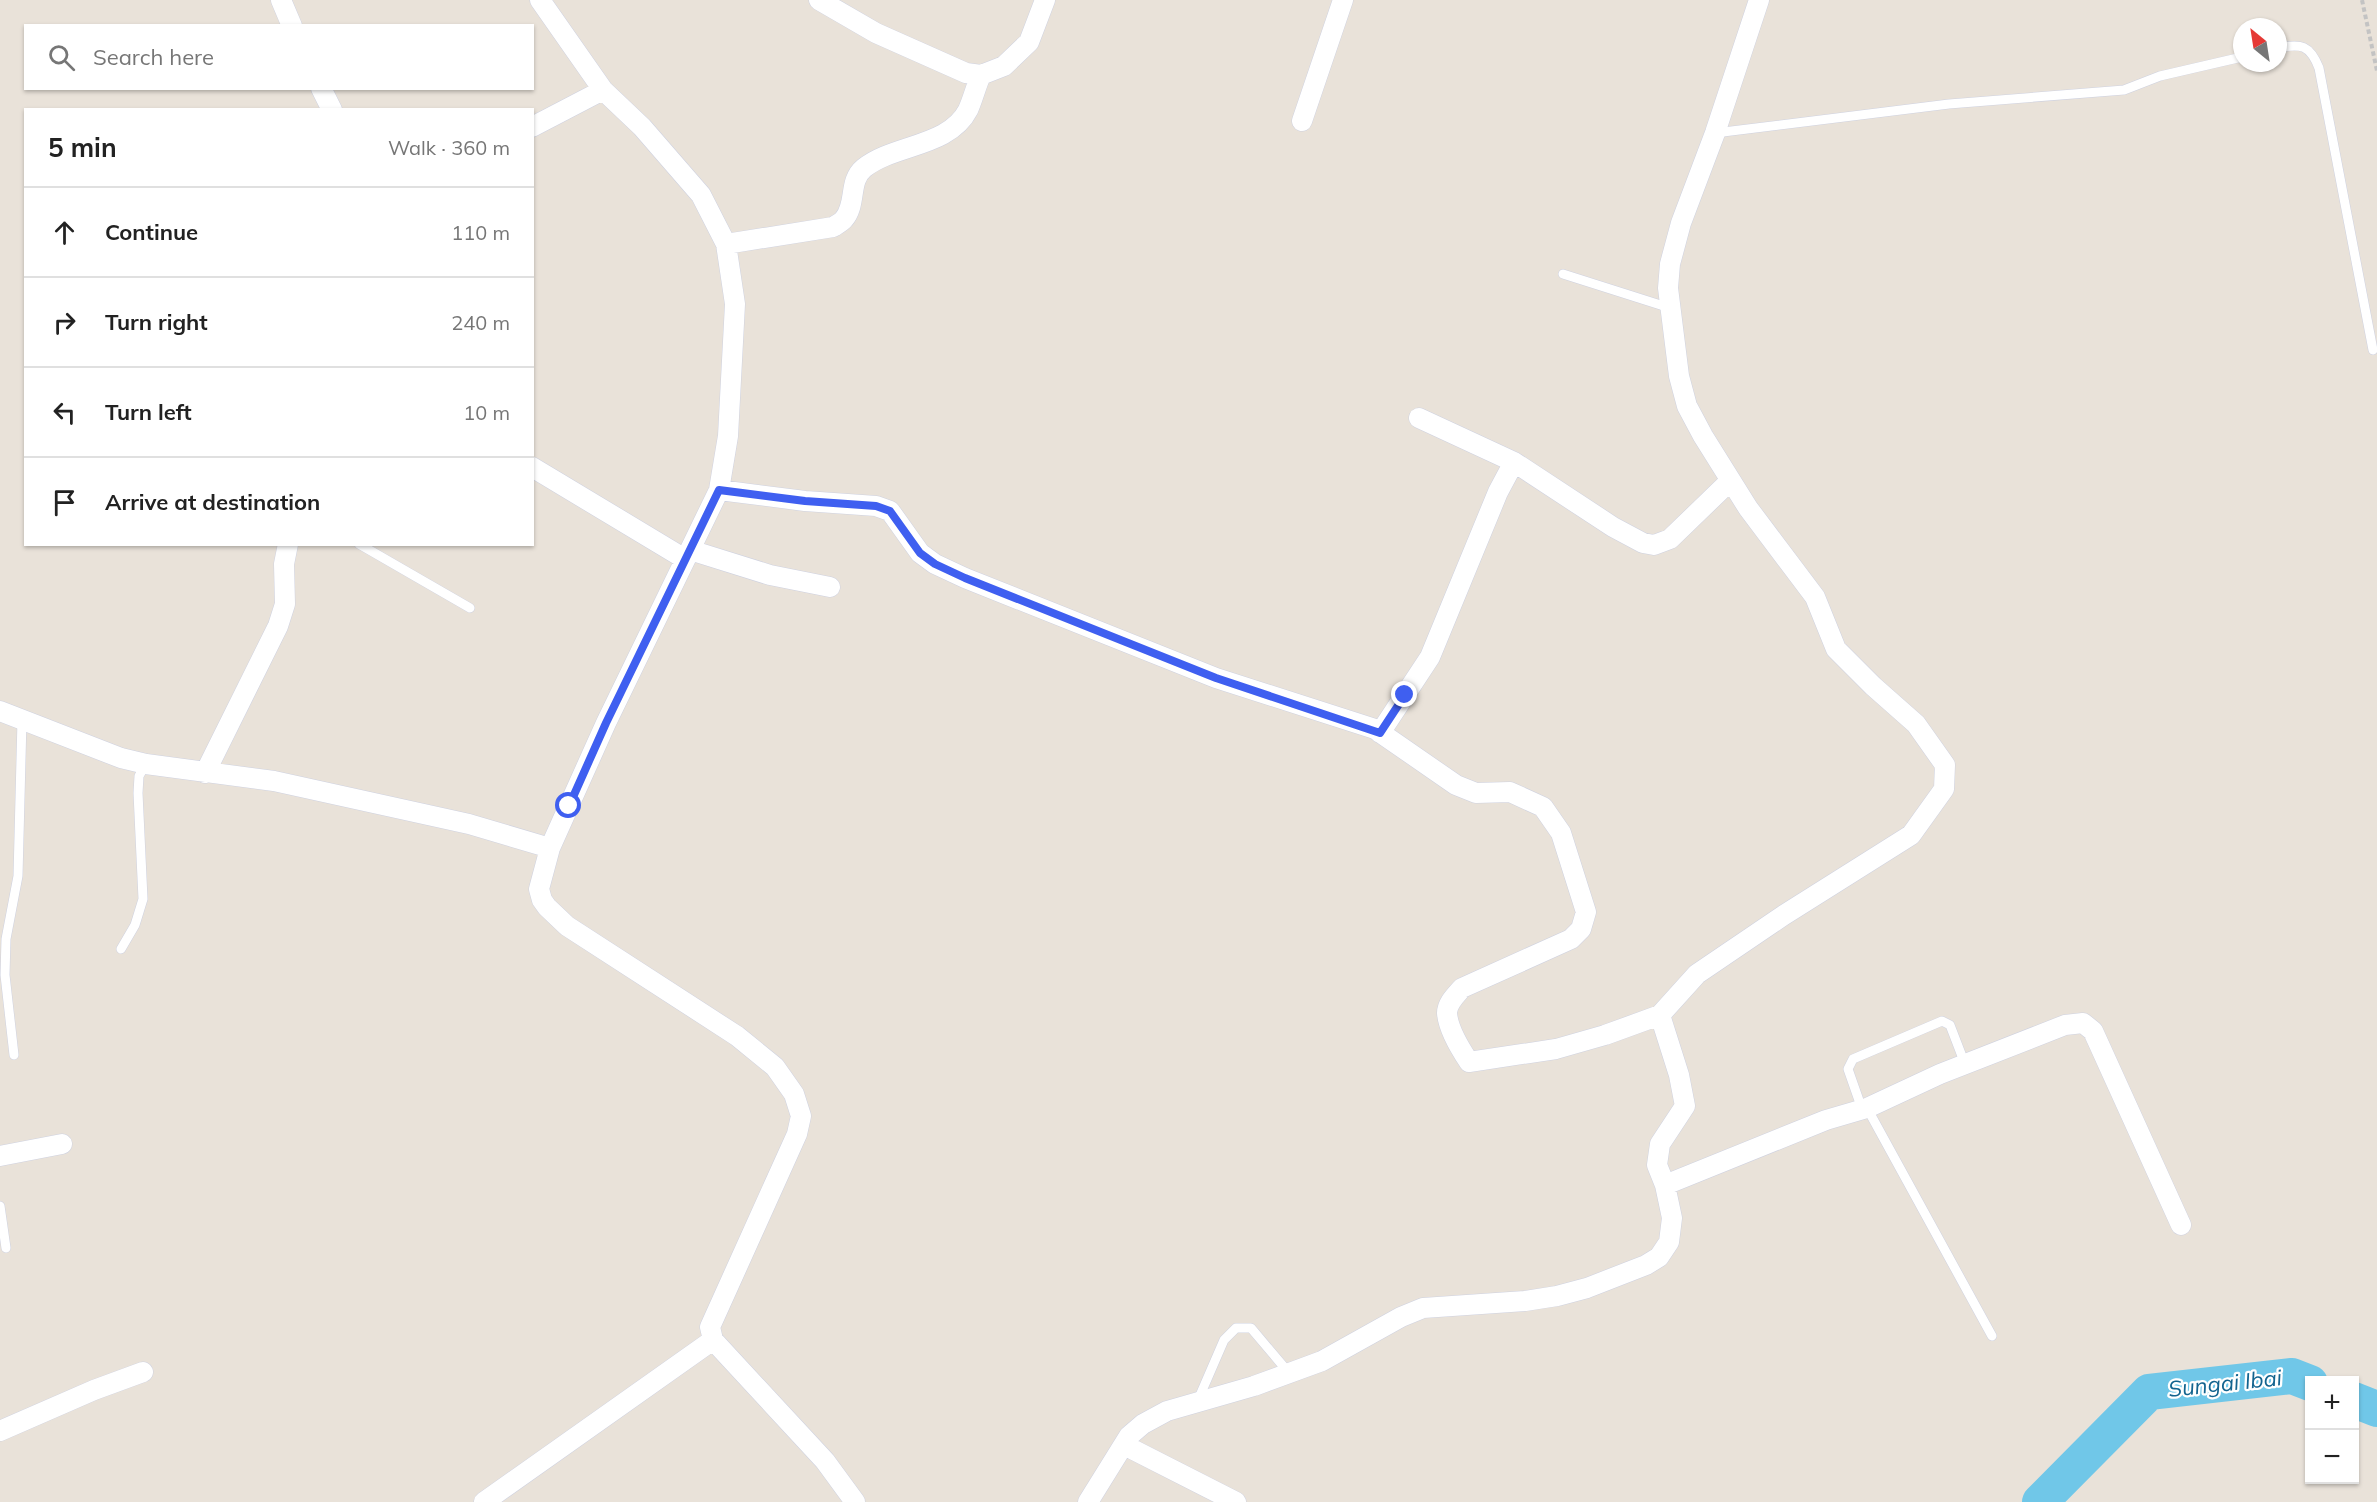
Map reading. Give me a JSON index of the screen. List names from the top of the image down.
{
  "water": ["Sungai Ibai"],
  "north": "top left",
  "page": {
    "search": "Search here",
    "heading": ["5 min", "Walk · 360 m"],
    "list": [
      ["Continue", "110 m"],
      ["Turn right", "240 m"],
      ["Turn left", "10 m"],
      "Arrive at destination"
    ],
    "map_buttons": ["+", "−"]
  }
}
